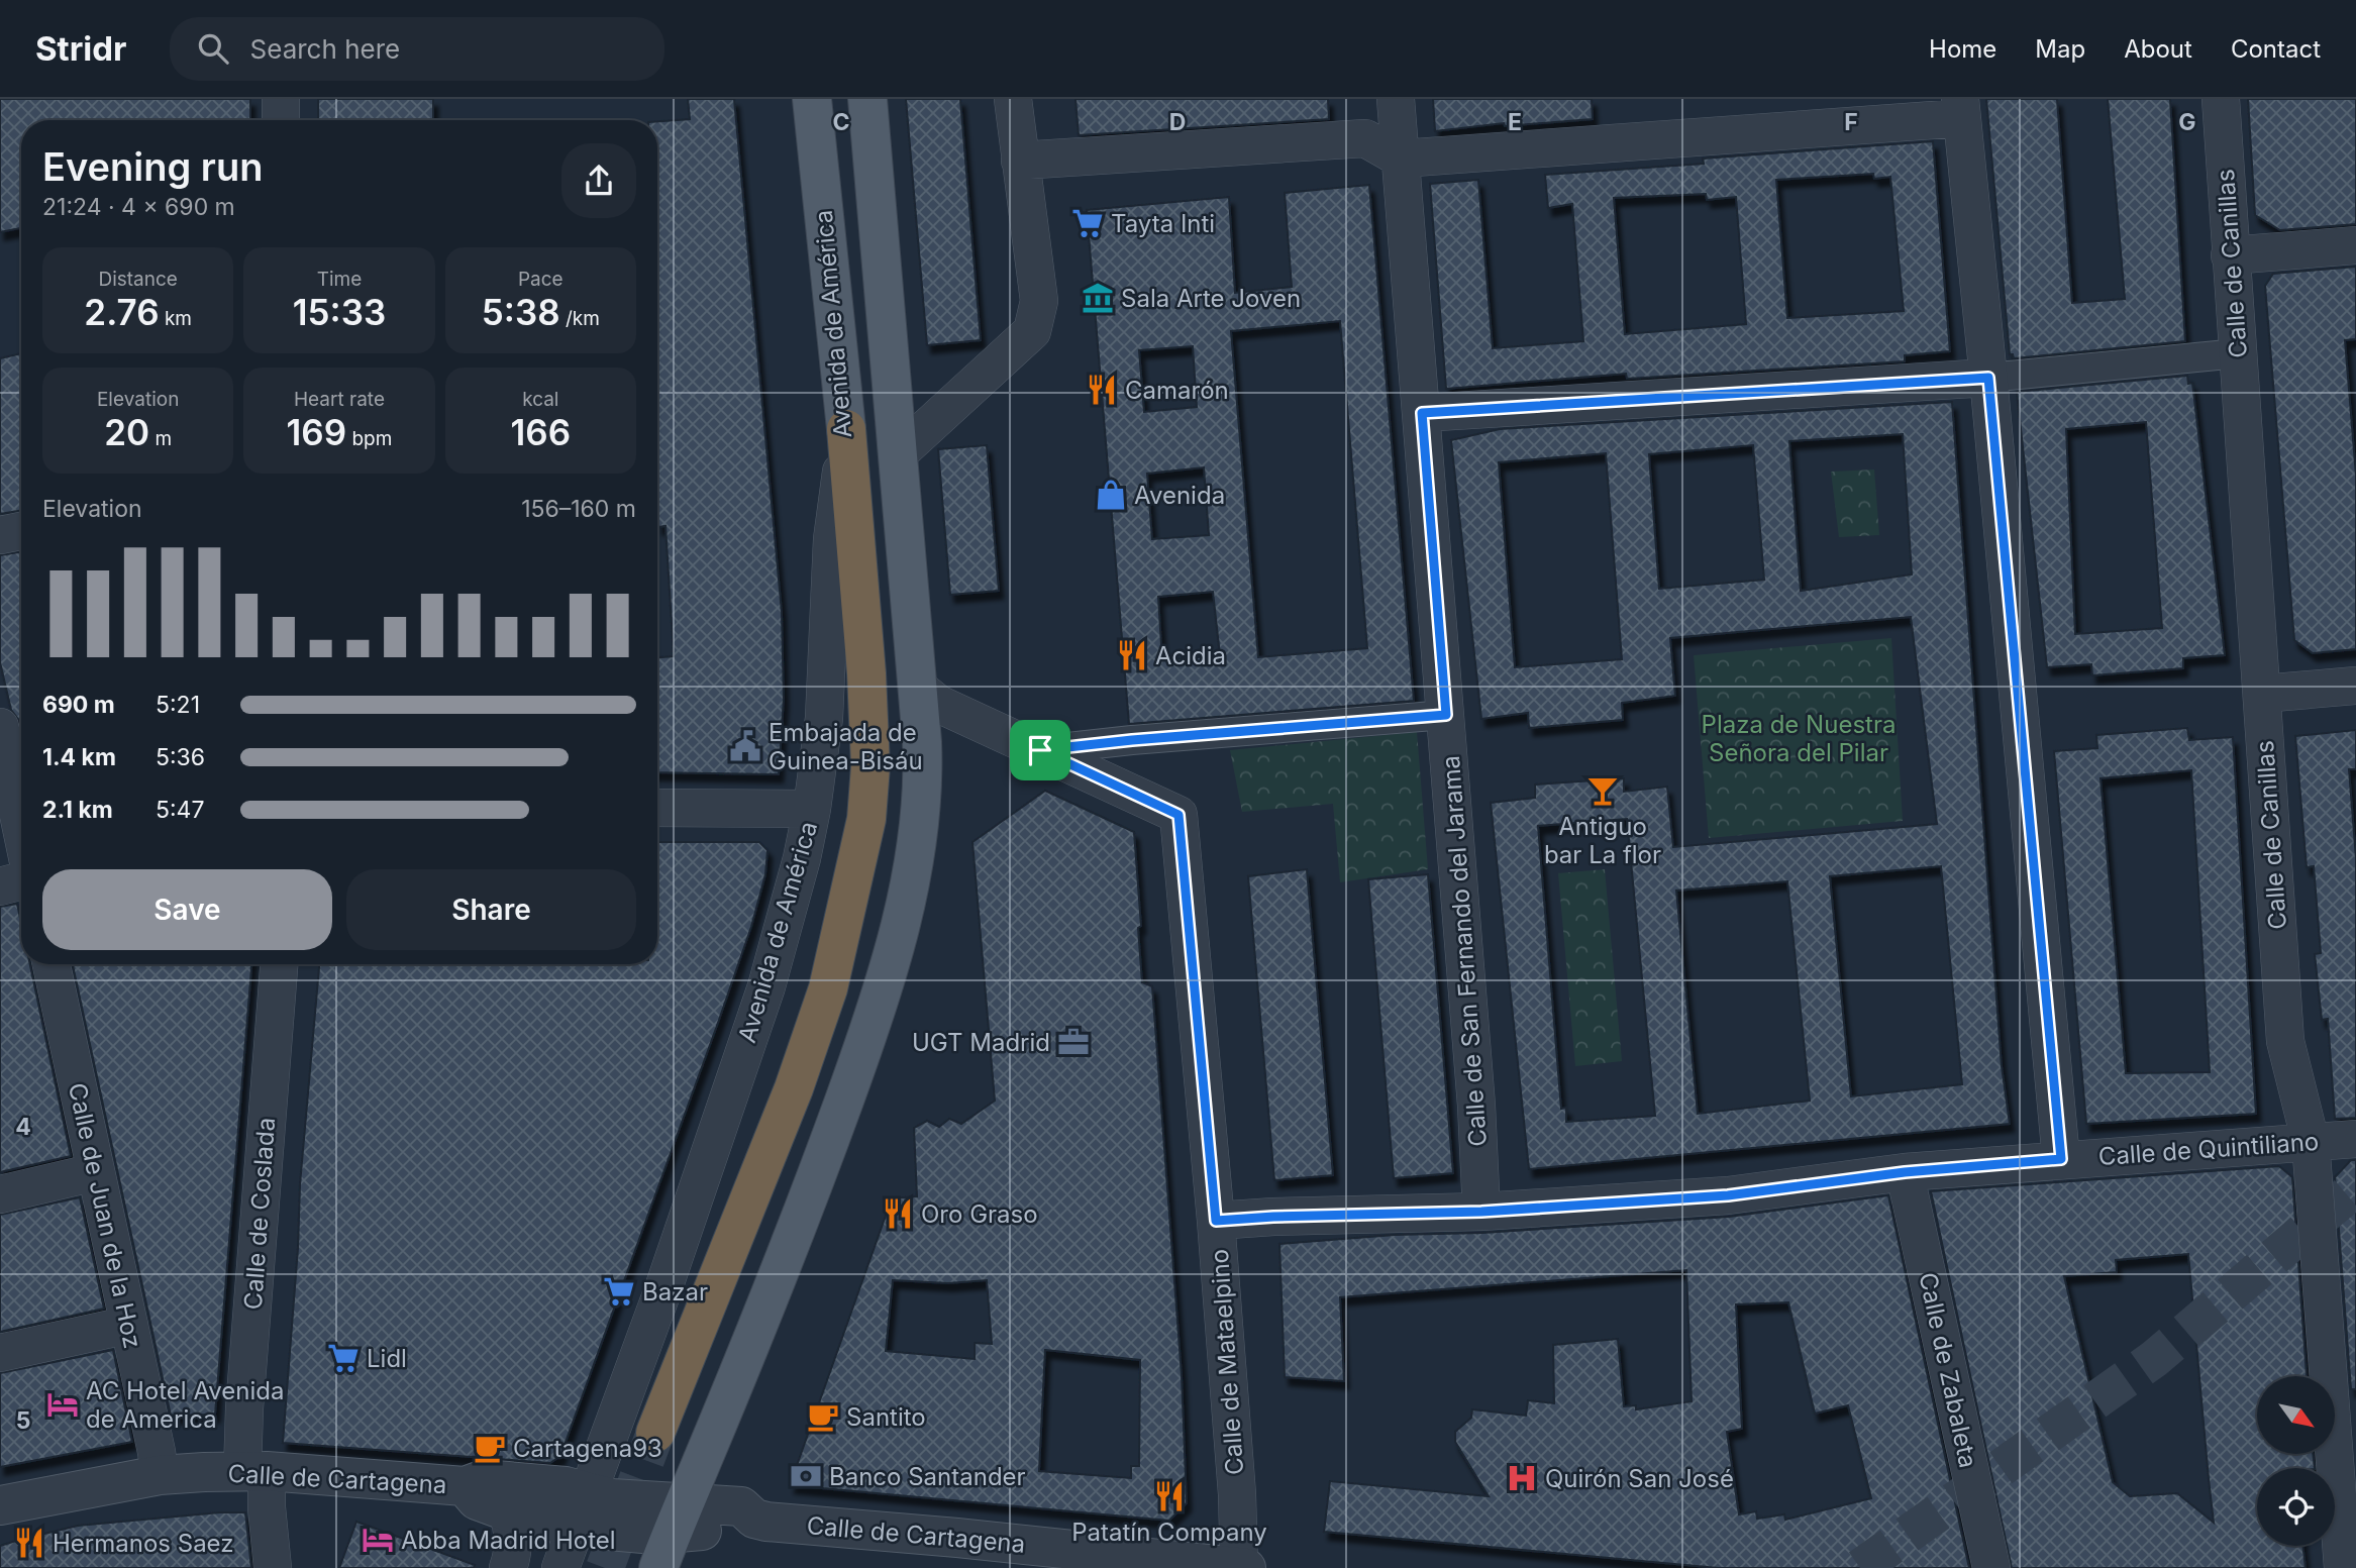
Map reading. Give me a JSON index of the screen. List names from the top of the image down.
{
  "streets": {
    "main road": ["Avenida de América"],
    "street": [
      "Calle de Canillas",
      "Calle de San Fernando del Jarama",
      "Calle de Quintiliano",
      "Calle de Coslada",
      "Calle de Juan de la Hoz",
      "Calle de Mataelpino",
      "Calle de Zabaleta",
      "Calle de Cartagena"
    ]
  },
  "crossings": [
    ["Calle de Canillas", "Calle de Quintiliano"],
    ["Avenida de América", "Calle de Cartagena"],
    ["Calle de San Fernando del Jarama", "Calle de Quintiliano"],
    ["Calle de Quintiliano", "Calle de Mataelpino"],
    ["Calle de Quintiliano", "Calle de Zabaleta"],
    ["Calle de Coslada", "Calle de Cartagena"],
    ["Calle de Juan de la Hoz", "Calle de Cartagena"],
    ["Calle de Mataelpino", "Calle de Cartagena"]
  ],
  "parks": ["Plaza de Nuestra Señora del Pilar"],
  "places": {
    "supermarket": ["Tayta Inti", "Bazar", "Lidl"],
    "museum": ["Sala Arte Joven"],
    "restaurant": [
      "Camarón",
      "Acidia",
      "Oro Graso",
      "Patatín Company",
      "Hermanos Saez"
    ],
    "shop": ["Avenida"],
    "public building": ["Embajada de Guinea-Bisáu"],
    "bar": ["Antiguo bar La flor"],
    "office": ["UGT Madrid"],
    "hotel": ["AC Hotel Avenida de America", "Abba Madrid Hotel"],
    "cafe": ["Santito", "Cartagena93"],
    "bank": ["Banco Santander"],
    "hospital": ["Quirón San José"]
  },
  "north": "bottom right",
  "page": {
    "header": "Stridr",
    "search": "Search here",
    "nav": [
      "Home",
      "Map",
      "About",
      "Contact"
    ],
    "heading": ["Evening run", "21:24 · 4 × 690 m"],
    "stats": [
      ["Distance", "2.76 km"],
      ["Time", "15:33"],
      ["Pace", "5:38 /km"],
      ["Elevation", "20 m"],
      ["Heart rate", "169 bpm"],
      ["kcal", "166"]
    ],
    "chart": ["Elevation", "156–160 m"],
    "list": [
      {
        "name": "690 m",
        "note": "5:21"
      },
      {
        "name": "1.4 km",
        "note": "5:36"
      },
      {
        "name": "2.1 km",
        "note": "5:47"
      }
    ],
    "buttons": ["Save", "Share"]
  },
  "grid": {
    "columns": [
      "C",
      "D",
      "E",
      "F",
      "G"
    ],
    "rows": ["4", "5"]
  }
}
